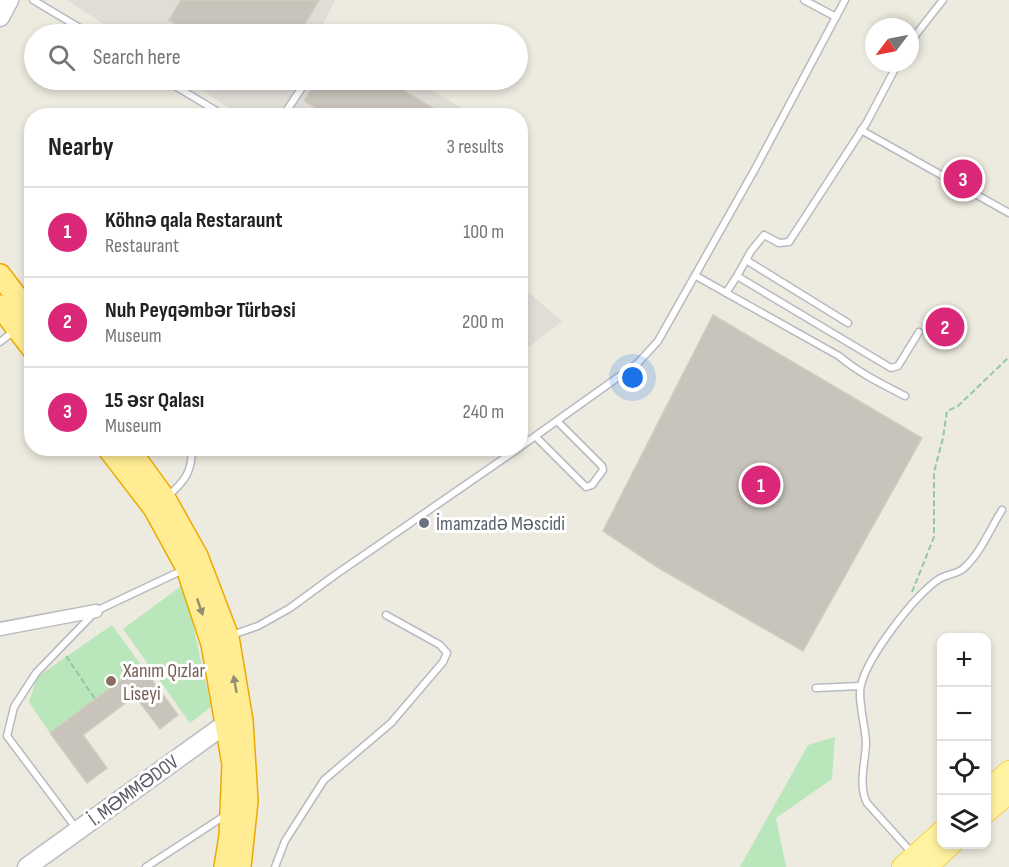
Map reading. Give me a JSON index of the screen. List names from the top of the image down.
{
  "streets": {
    "main road": ["İ. MƏMMƏDOV"]
  },
  "places": ["İmamzadə Məscidi", "Xanım Qızlar Liseyi"],
  "north": "bottom left",
  "page": {
    "search": "Search here",
    "heading": ["Nearby", "3 results"],
    "pins": ["3", "2", "1"],
    "list": [
      {
        "mark": "1",
        "name": "Köhnə qala Restaraunt",
        "note": "Restaurant",
        "value": "100 m"
      },
      {
        "mark": "2",
        "name": "Nuh Peyqəmbər Türbəsi",
        "note": "Museum",
        "value": "200 m"
      },
      {
        "mark": "3",
        "name": "15 əsr Qalası",
        "note": "Museum",
        "value": "240 m"
      }
    ],
    "map_buttons": ["+", "−"]
  }
}
